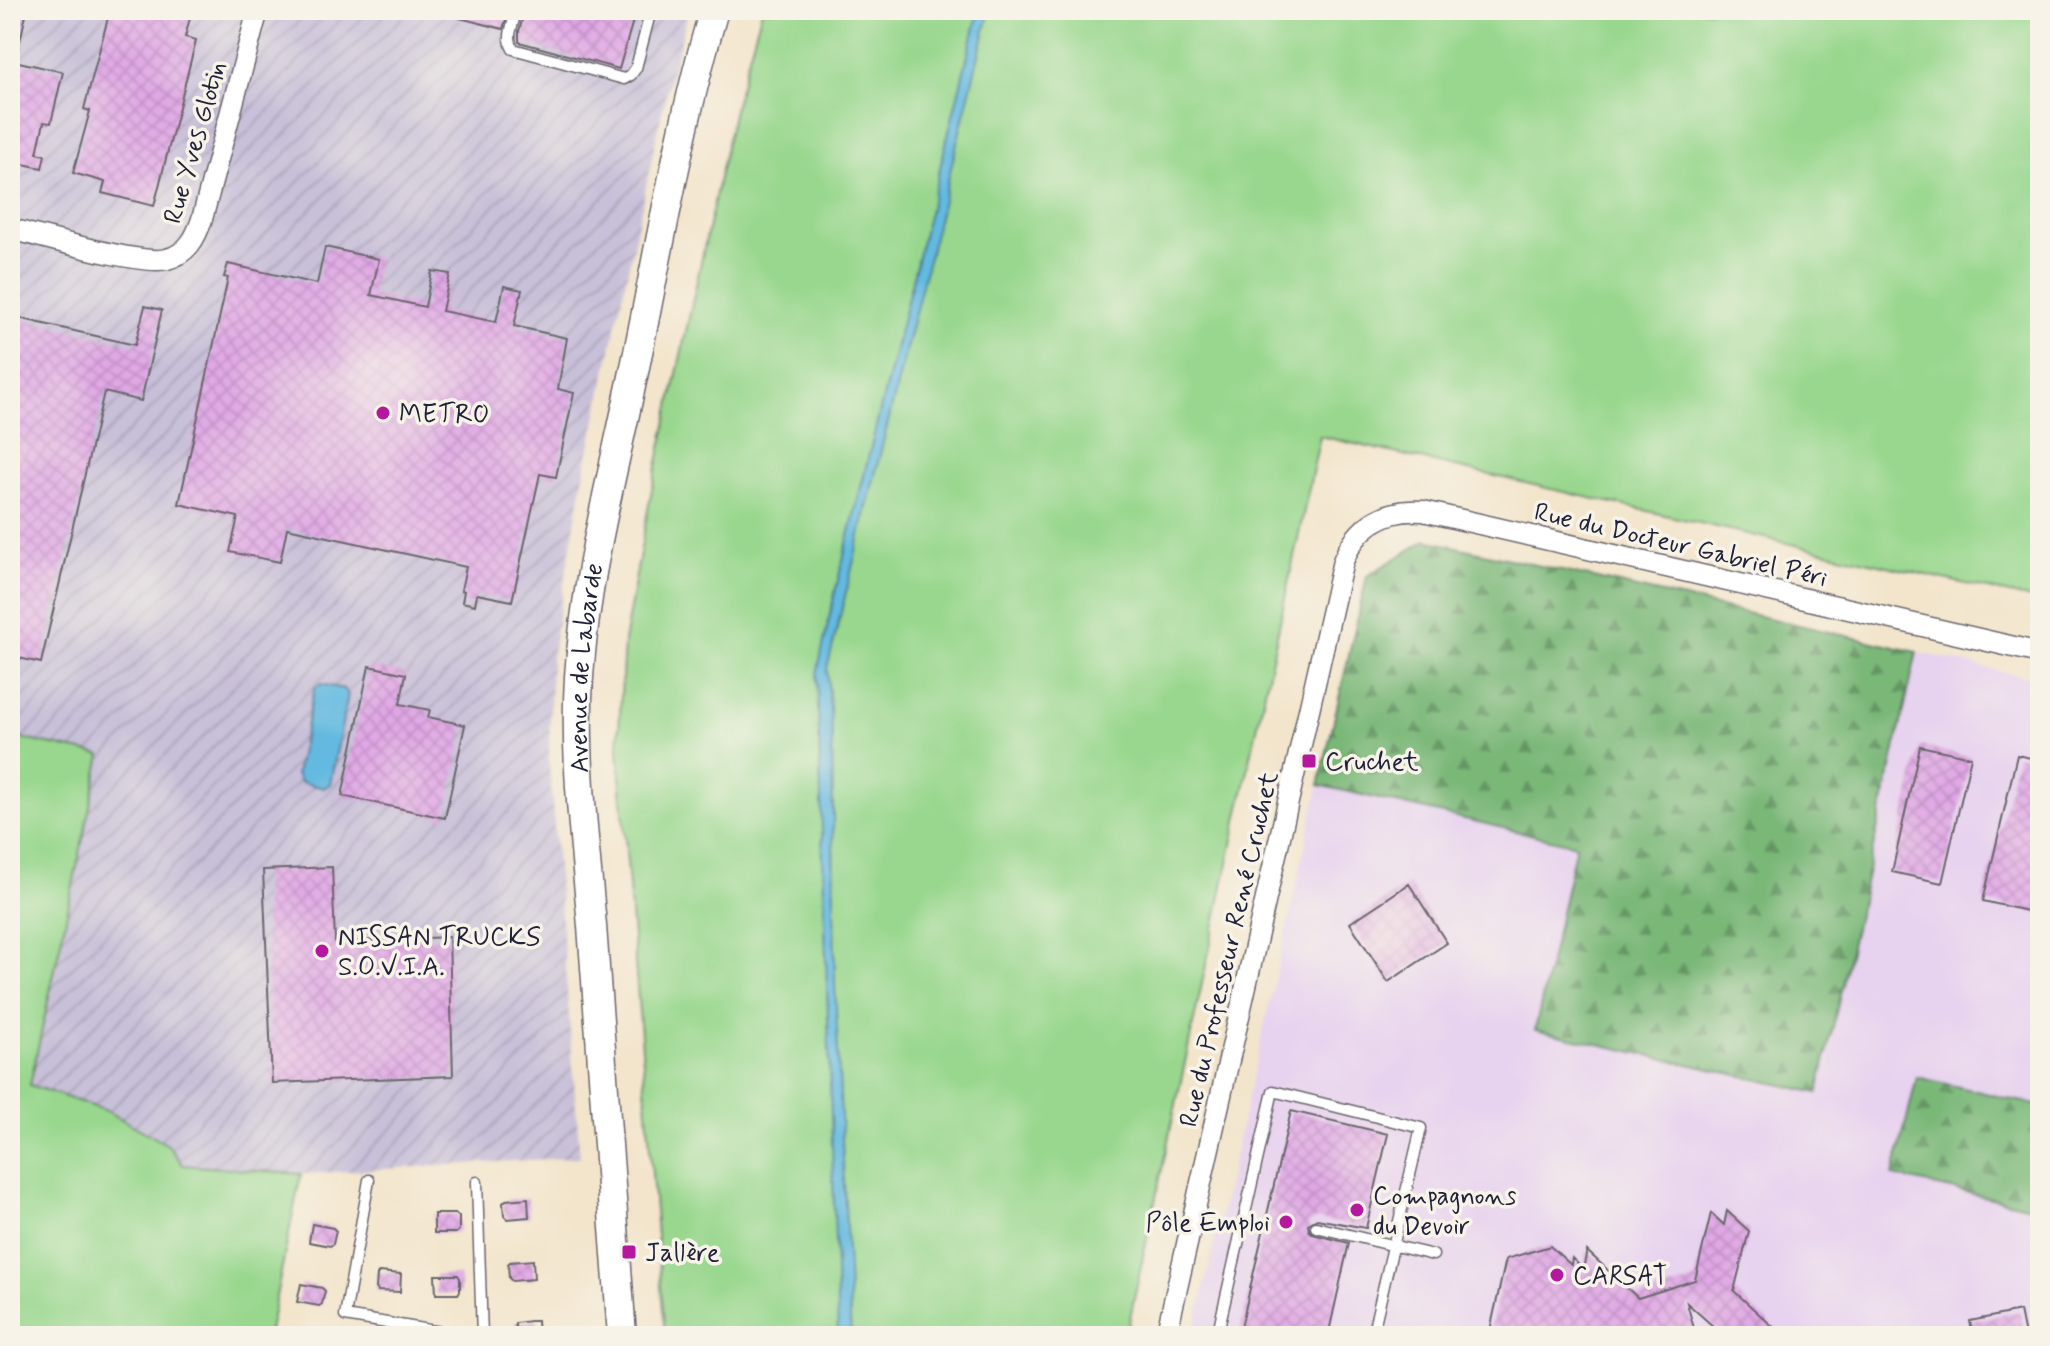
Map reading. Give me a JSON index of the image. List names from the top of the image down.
{
  "streets": {
    "main road": ["Avenue de Labarde"],
    "street": ["Rue Yves Glotin", "Rue du Docteur Gabriel Péri", "Rue du Professeur René Cruchet"]
  },
  "crossings": [
    ["Rue du Docteur Gabriel Péri", "Rue du Professeur René Cruchet"]
  ],
  "places": {
    "other": [
      "METRO",
      "NISSAN TRUCKS S.O.V.I.A.",
      "Compagnons du Devoir",
      "Pôle Emploi",
      "CARSAT"
    ],
    "transit": ["Cruchet", "Jallère"]
  }
}
